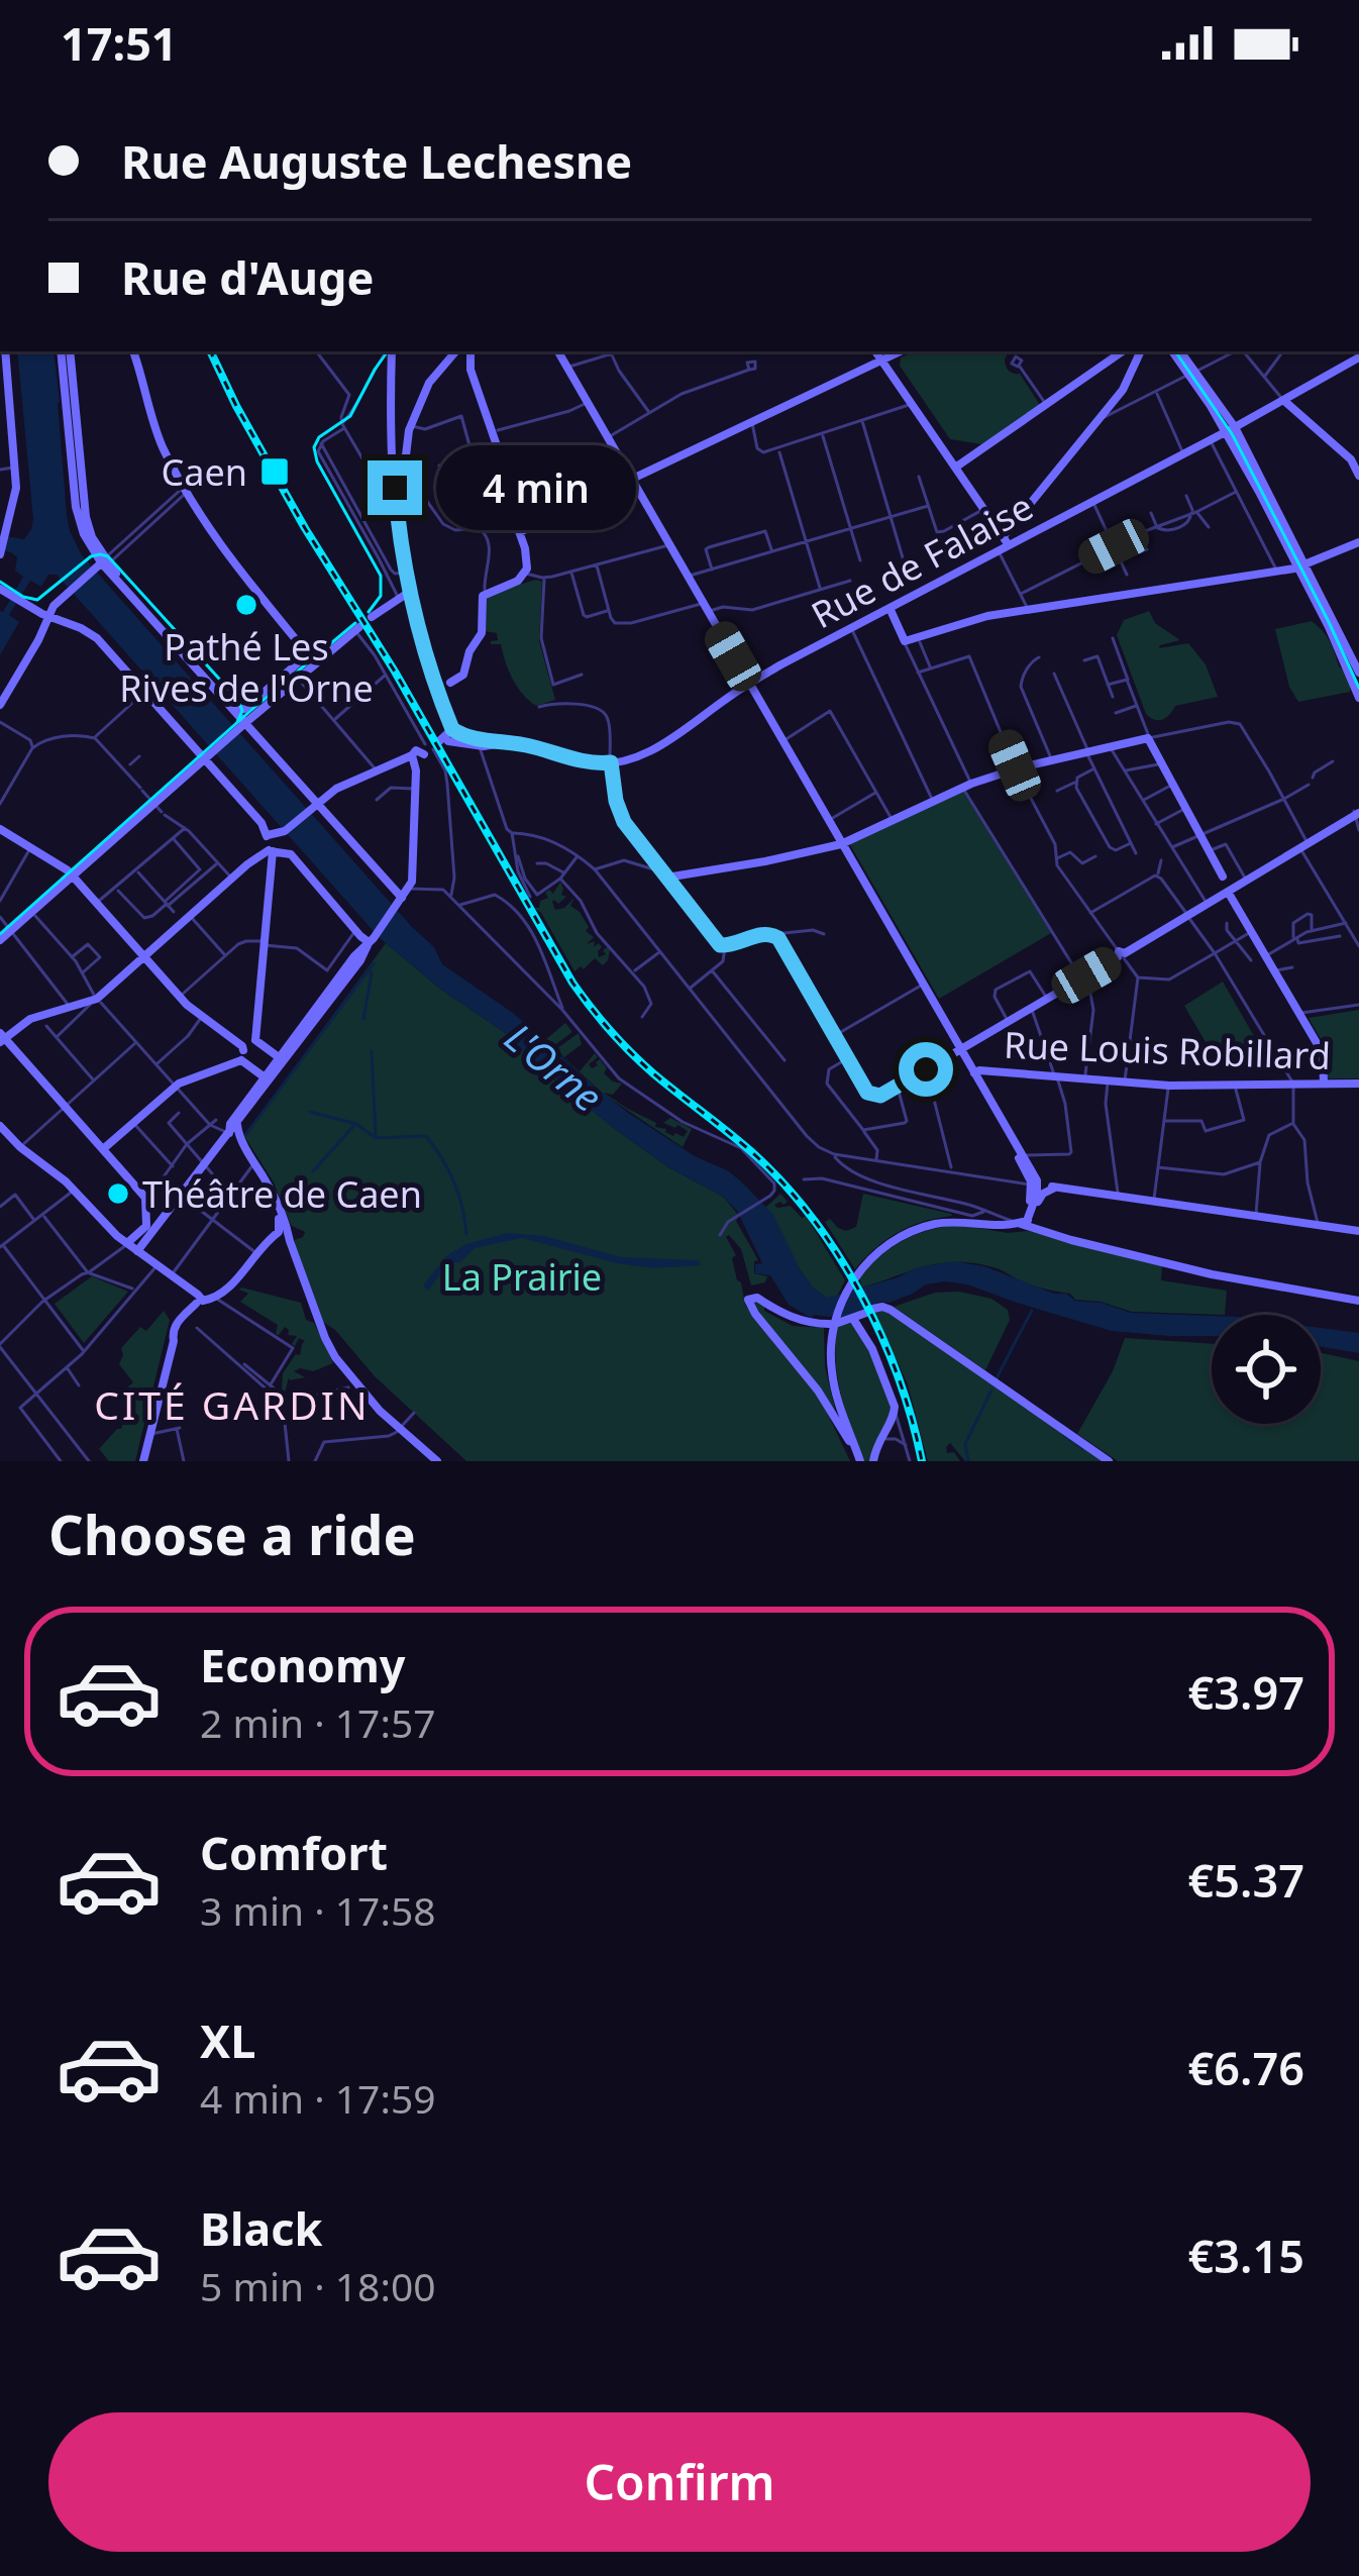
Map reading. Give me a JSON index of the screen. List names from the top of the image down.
{
  "streets": {
    "street": ["Rue de Falaise", "Rue Louis Robillard"]
  },
  "districts": ["CITÉ GARDIN"],
  "water": ["L'Orne"],
  "parks": ["La Prairie"],
  "places": {
    "transit": ["Caen"],
    "other": ["Pathé Les Rives de l'Orne", "Théâtre de Caen"]
  },
  "page": {
    "status": "17:51",
    "banner": ["Rue Auguste Lechesne", "Rue d'Auge"],
    "bubble": "4 min",
    "heading": "Choose a ride",
    "list": [
      {
        "name": "Economy",
        "note": "2 min · 17:57",
        "value": "€3.97"
      },
      {
        "name": "Comfort",
        "note": "3 min · 17:58",
        "value": "€5.37"
      },
      {
        "name": "XL",
        "note": "4 min · 17:59",
        "value": "€6.76"
      },
      {
        "name": "Black",
        "note": "5 min · 18:00",
        "value": "€3.15"
      }
    ],
    "buttons": "Confirm"
  }
}
